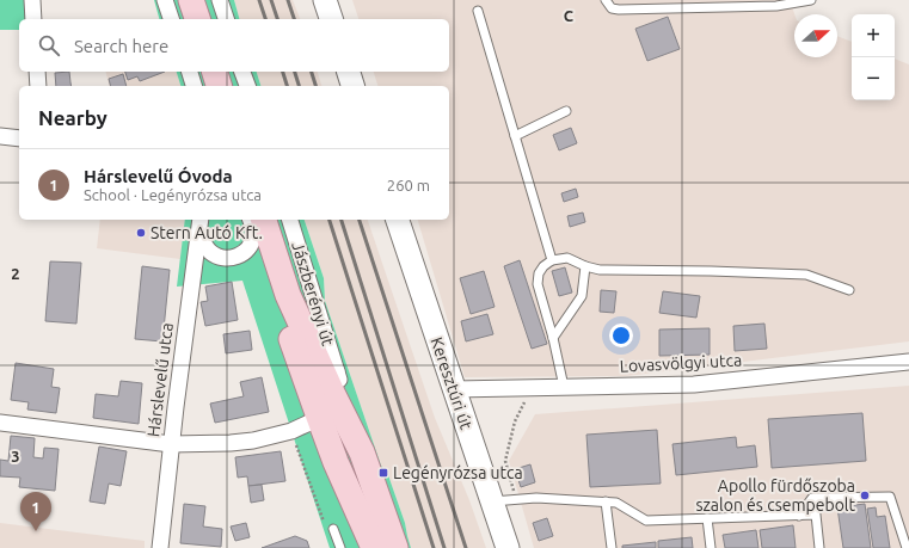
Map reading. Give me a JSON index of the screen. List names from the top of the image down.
{
  "streets": {
    "main road": ["Jászberényi út", "Keresztúri út"],
    "street": ["Lovasvölgyi utca", "Hárslevelű utca"]
  },
  "crossings": [
    ["Lovasvölgyi utca", "Keresztúri út"]
  ],
  "places": {
    "other": ["Stern Autó Kft.", "Apollo fürdőszoba szalon és csempebolt"],
    "transit": ["Legényrózsa utca"]
  },
  "north": "right",
  "page": {
    "map_buttons": ["+", "−"],
    "search": "Search here",
    "heading": "Nearby",
    "list": [
      {
        "mark": "1",
        "name": "Hárslevelű Óvoda",
        "note": "School · Legényrózsa utca",
        "value": "260 m"
      }
    ],
    "pins": "1"
  },
  "grid": {
    "columns": ["C"],
    "rows": ["2", "3"]
  }
}
